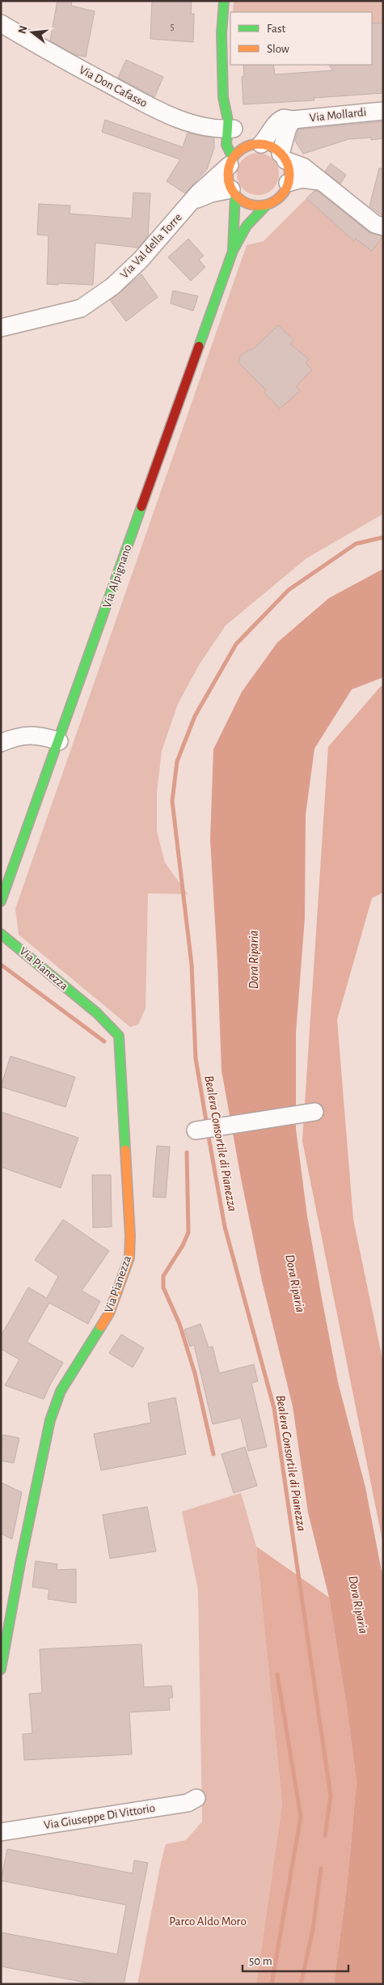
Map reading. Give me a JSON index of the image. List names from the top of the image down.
{
  "streets": {
    "street": [
      "Via Don Cafasso",
      "Via Mollardi",
      "Via Val della Torre",
      "Via Alpignano",
      "Via Pianezza",
      "Via Giuseppe Di Vittorio"
    ]
  },
  "crossings": [
    ["Via Mollardi", "Via Val della Torre"],
    ["Via Mollardi", "Via Alpignano"],
    ["Via Val della Torre", "Via Alpignano"]
  ],
  "water": ["Dora Riparia", "Bealera Consortile di Pianezza"],
  "parks": ["Parco Aldo Moro"],
  "house_numbers": ["5"],
  "legend": ["Fast", "Slow"],
  "scale_bar": "50 m",
  "north": "left"
}
